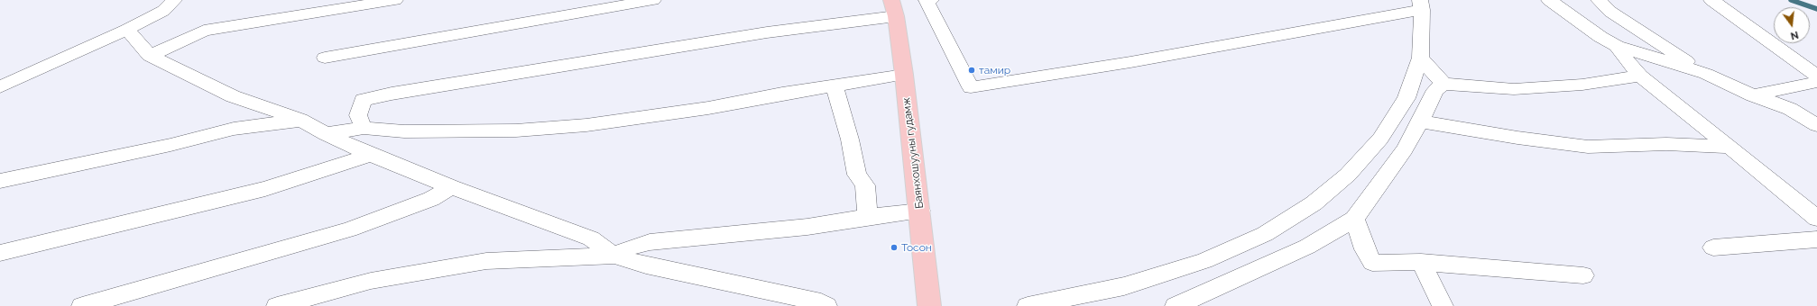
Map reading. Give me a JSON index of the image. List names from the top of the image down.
{
  "streets": {
    "main road": ["Баянхошууны гудамж"]
  },
  "places": ["тамир", "Тосон"],
  "north": "bottom"
}
